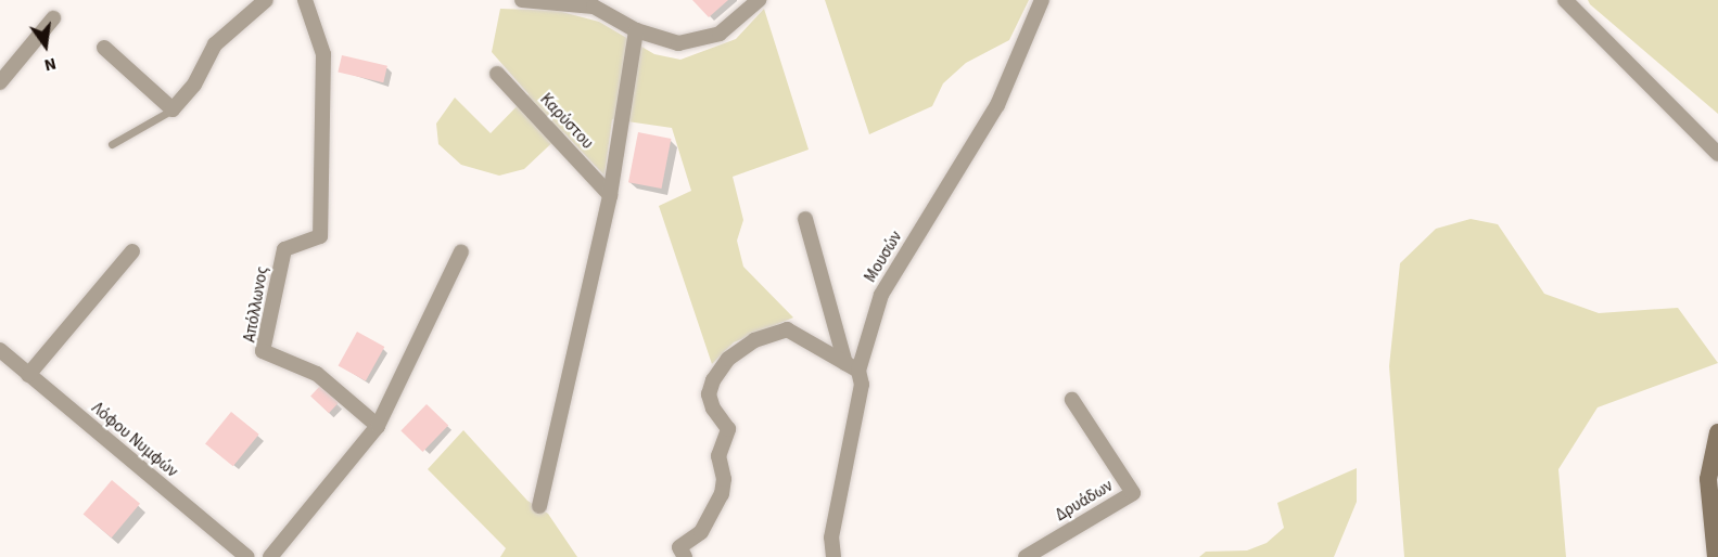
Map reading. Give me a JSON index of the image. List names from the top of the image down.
{
  "streets": {
    "street": [
      "Καρύστου",
      "Μουσών",
      "Απόλλωνος",
      "Λόφου Νυμφών",
      "Δρυάδων"
    ]
  },
  "north": "bottom"
}
